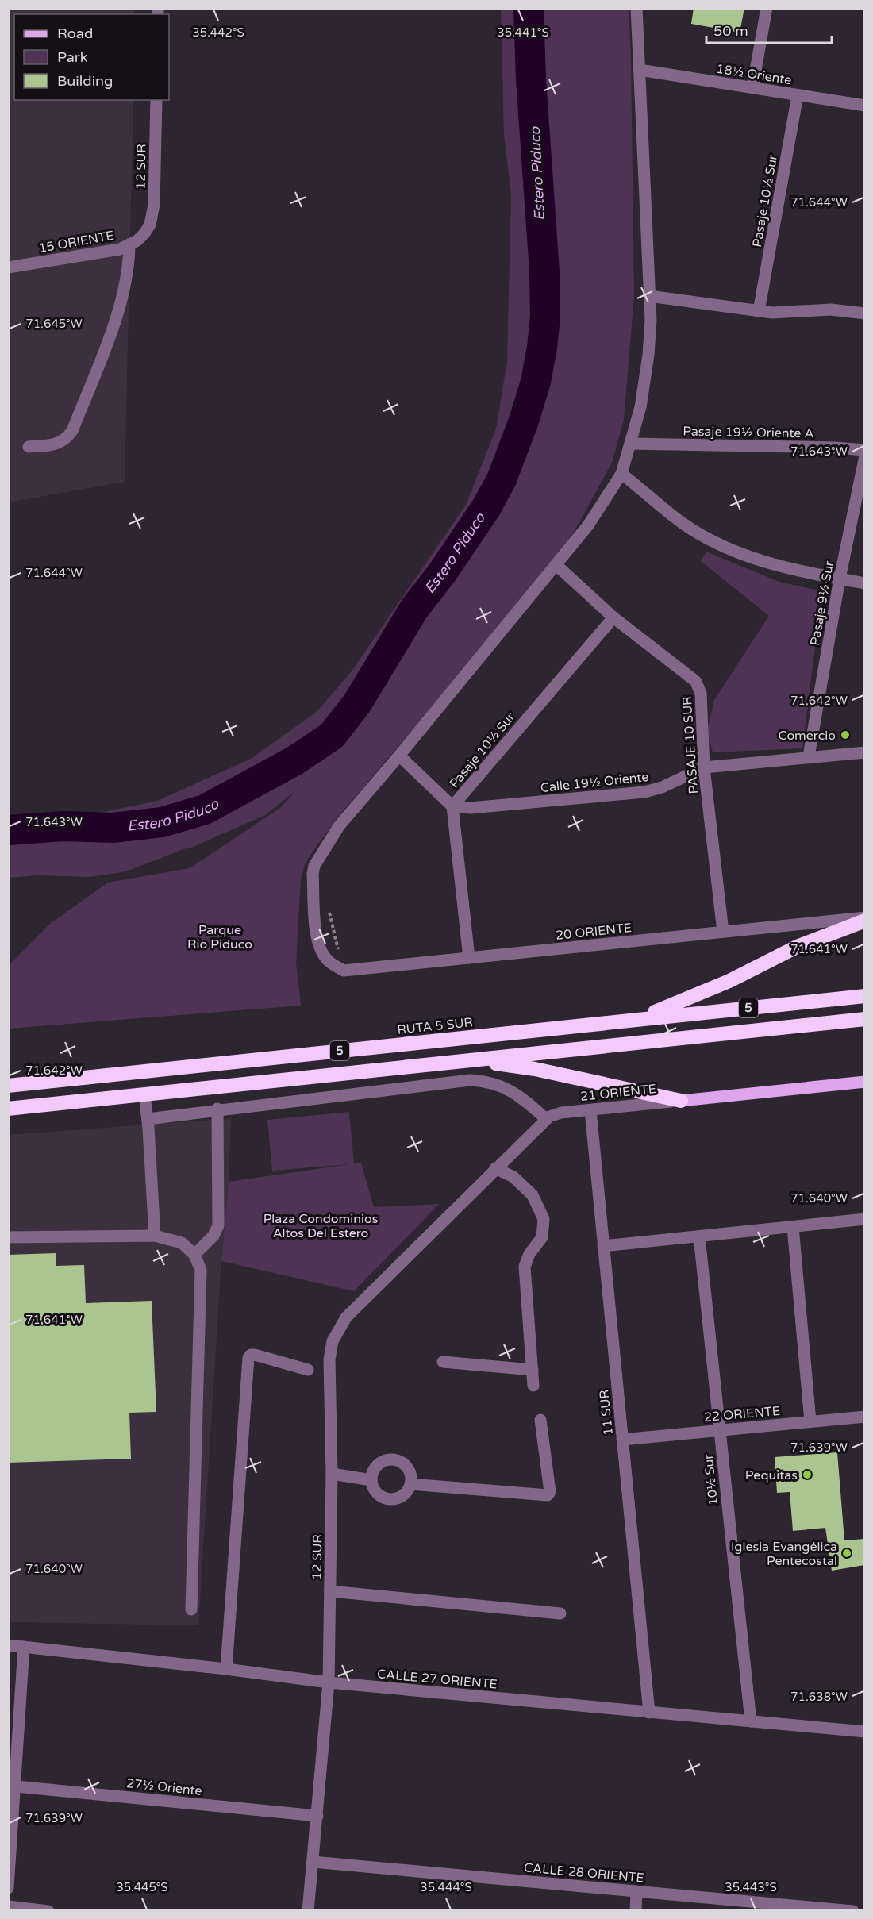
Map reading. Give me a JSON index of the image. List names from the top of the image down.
{
  "streets": {
    "highway": ["5", "RUTA 5 SUR"],
    "main road": ["21 ORIENTE"],
    "street": [
      "18½ Oriente",
      "12 SUR",
      "Pasaje 10½ Sur",
      "15 ORIENTE",
      "Pasaje 19½ Oriente A",
      "Pasaje 9½ Sur",
      "PASAJE 10 SUR",
      "Calle 19½ Oriente",
      "20 ORIENTE",
      "11 SUR",
      "22 ORIENTE",
      "10½ Sur",
      "CALLE 27 ORIENTE",
      "27½ Oriente",
      "CALLE 28 ORIENTE"
    ]
  },
  "crossings": [
    ["18½ Oriente", "Pasaje 10½ Sur"],
    ["12 SUR", "15 ORIENTE"],
    ["12 SUR", "21 ORIENTE"],
    ["12 SUR", "CALLE 27 ORIENTE"],
    ["12 SUR", "27½ Oriente"],
    ["12 SUR", "CALLE 28 ORIENTE"],
    ["Pasaje 10½ Sur", "PASAJE 10 SUR"],
    ["Pasaje 10½ Sur", "Calle 19½ Oriente"],
    ["Pasaje 10½ Sur", "20 ORIENTE"],
    ["Pasaje 9½ Sur", "Calle 19½ Oriente"],
    ["PASAJE 10 SUR", "Calle 19½ Oriente"],
    ["PASAJE 10 SUR", "20 ORIENTE"],
    ["21 ORIENTE", "11 SUR"],
    ["11 SUR", "22 ORIENTE"],
    ["11 SUR", "CALLE 27 ORIENTE"],
    ["22 ORIENTE", "10½ Sur"],
    ["10½ Sur", "CALLE 27 ORIENTE"]
  ],
  "water": ["Estero Piduco"],
  "parks": ["Parque Río Piduco", "Plaza Condominios Altos Del Estero"],
  "places": ["Comercio", "Pequitas", "Iglesia Evangélica Pentecostal"],
  "legend": ["Road", "Park", "Building"],
  "scale_bar": "50 m",
  "coordinates": [
    "35.441°S",
    "35.442°S",
    "71.644°W",
    "71.645°W",
    "71.643°W",
    "71.642°W",
    "71.641°W",
    "71.640°W",
    "71.639°W",
    "71.638°W",
    "35.445°S",
    "35.444°S",
    "35.443°S"
  ]
}
